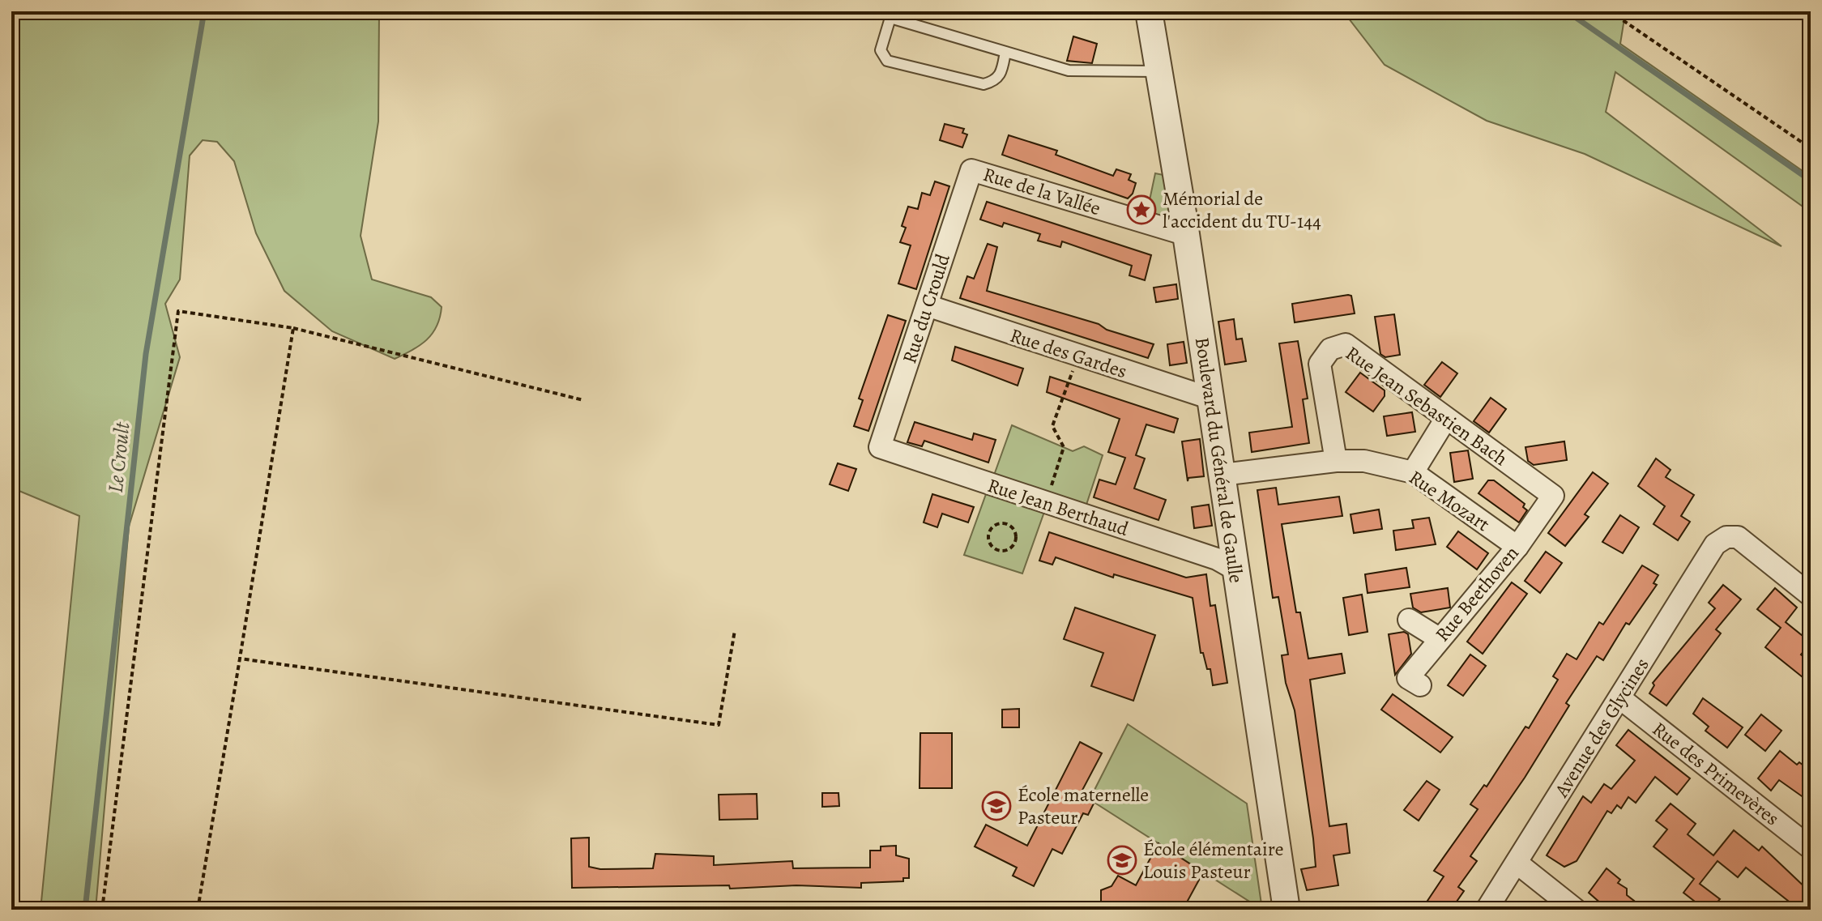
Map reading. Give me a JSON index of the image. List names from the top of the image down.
{
  "streets": {
    "street": [
      "Rue de la Vallée",
      "Rue du Crould",
      "Rue des Gardes",
      "Rue Jean Sebastien Bach",
      "Boulevard du Général de Gaulle",
      "Rue Mozart",
      "Rue Jean Berthaud",
      "Rue Beethoven",
      "Avenue des Glycines",
      "Rue des Primevères"
    ]
  },
  "crossings": [
    ["Rue de la Vallée", "Rue du Crould"],
    ["Rue de la Vallée", "Boulevard du Général de Gaulle"],
    ["Rue du Crould", "Rue des Gardes"],
    ["Rue du Crould", "Rue Jean Berthaud"],
    ["Rue des Gardes", "Boulevard du Général de Gaulle"],
    ["Rue Jean Sebastien Bach", "Rue Mozart"],
    ["Rue Jean Sebastien Bach", "Rue Beethoven"],
    ["Boulevard du Général de Gaulle", "Rue Mozart"],
    ["Boulevard du Général de Gaulle", "Rue Jean Berthaud"],
    ["Rue Mozart", "Rue Beethoven"],
    ["Avenue des Glycines", "Rue des Primevères"]
  ],
  "water": ["Le Croult"],
  "places": {
    "place": ["Mémorial de l'accident du TU-144"],
    "school or university": ["École maternelle Pasteur", "École élémentaire Louis Pasteur"]
  }
}
